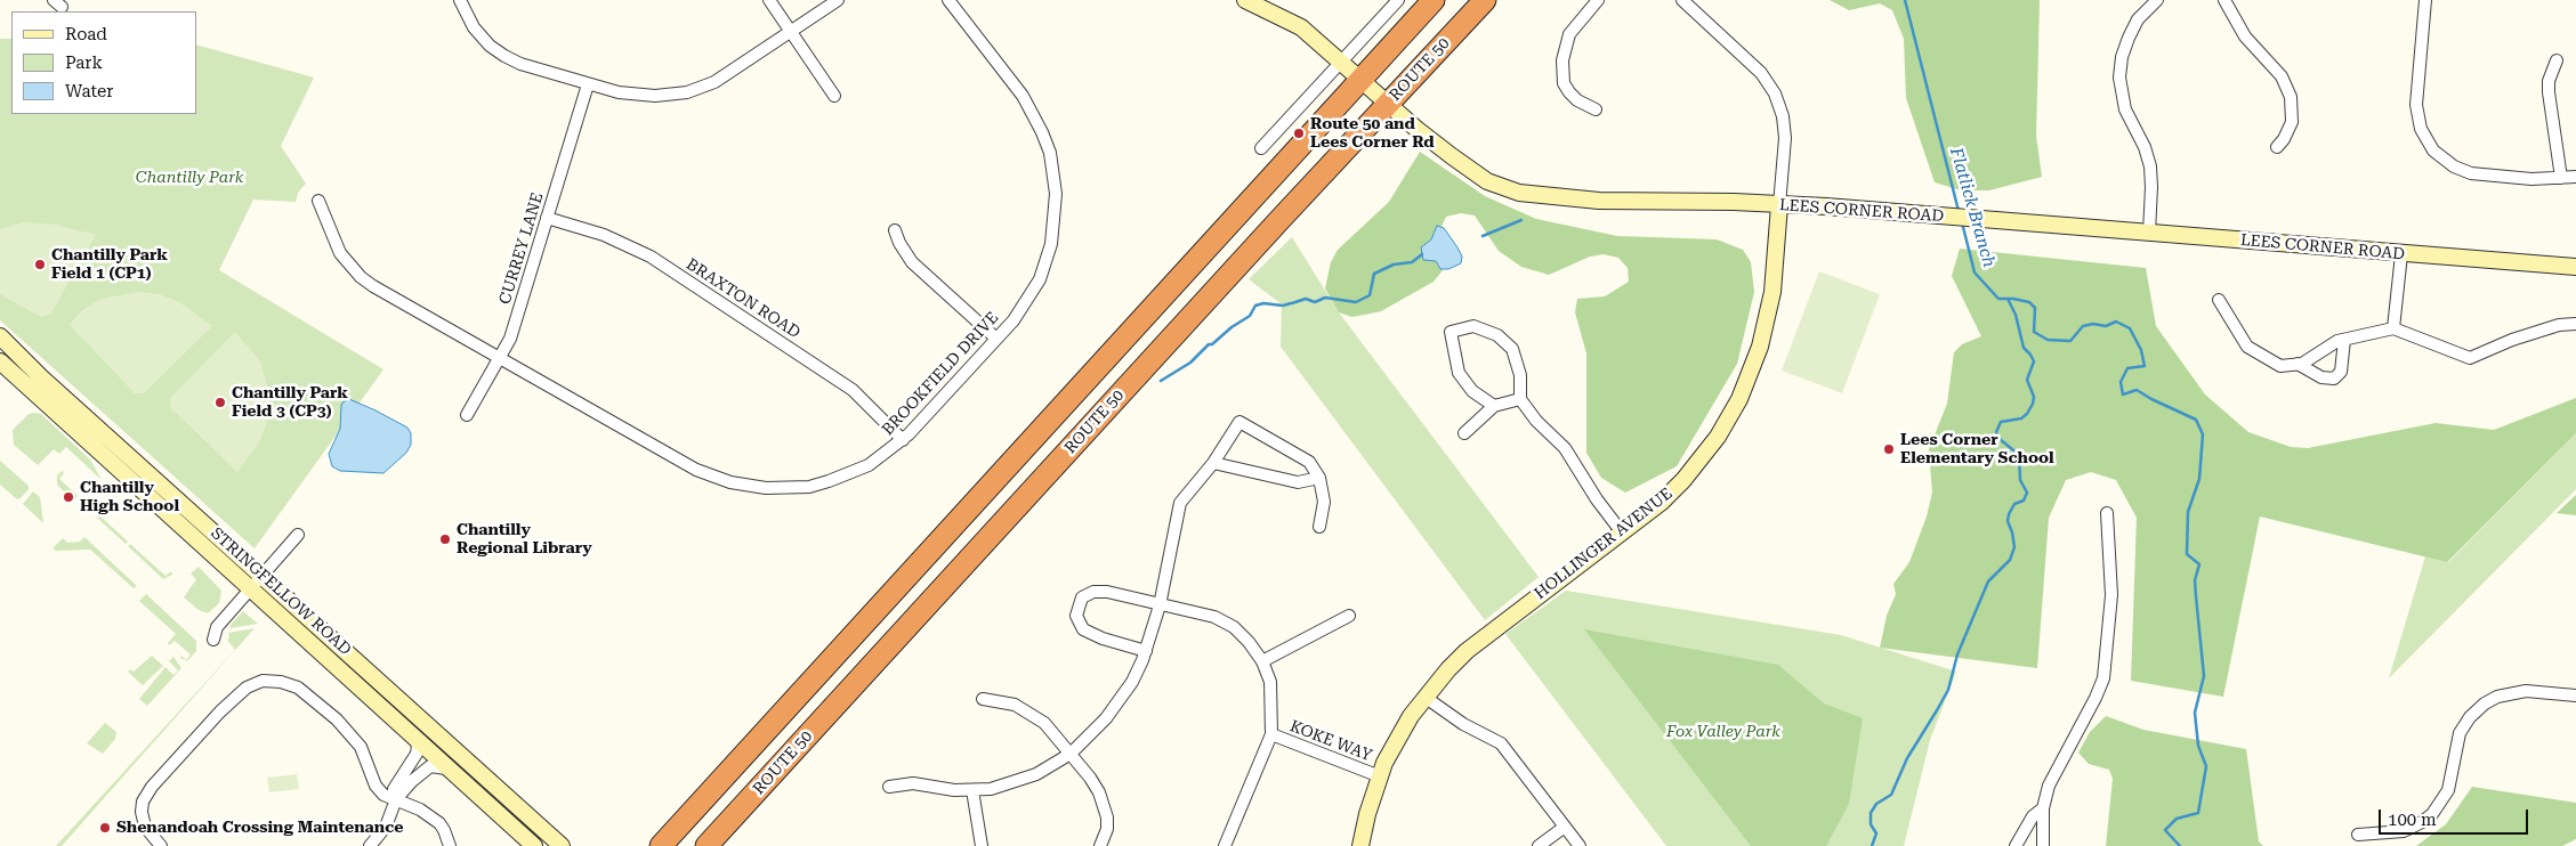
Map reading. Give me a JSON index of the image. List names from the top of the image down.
{
  "streets": {
    "highway": ["ROUTE 50"],
    "street": [
      "LEES CORNER ROAD",
      "CURREY LANE",
      "BRAXTON ROAD",
      "BROOKFIELD DRIVE",
      "HOLLINGER AVENUE",
      "STRINGFELLOW ROAD",
      "KOKE WAY"
    ]
  },
  "crossings": [
    ["ROUTE 50", "LEES CORNER ROAD"],
    ["LEES CORNER ROAD", "HOLLINGER AVENUE"],
    ["CURREY LANE", "BRAXTON ROAD"],
    ["CURREY LANE", "BROOKFIELD DRIVE"],
    ["BRAXTON ROAD", "BROOKFIELD DRIVE"],
    ["HOLLINGER AVENUE", "KOKE WAY"]
  ],
  "water": ["Flatlick Branch"],
  "parks": ["Chantilly Park", "Fox Valley Park"],
  "places": [
    "Route 50 and Lees Corner Rd",
    "Chantilly Park Field 1 (CP1)",
    "Chantilly Park Field 3 (CP3)",
    "Lees Corner Elementary School",
    "Chantilly High School",
    "Chantilly Regional Library",
    "Shenandoah Crossing Maintenance"
  ],
  "legend": ["Road", "Park", "Water"],
  "scale_bar": "100 m"
}
